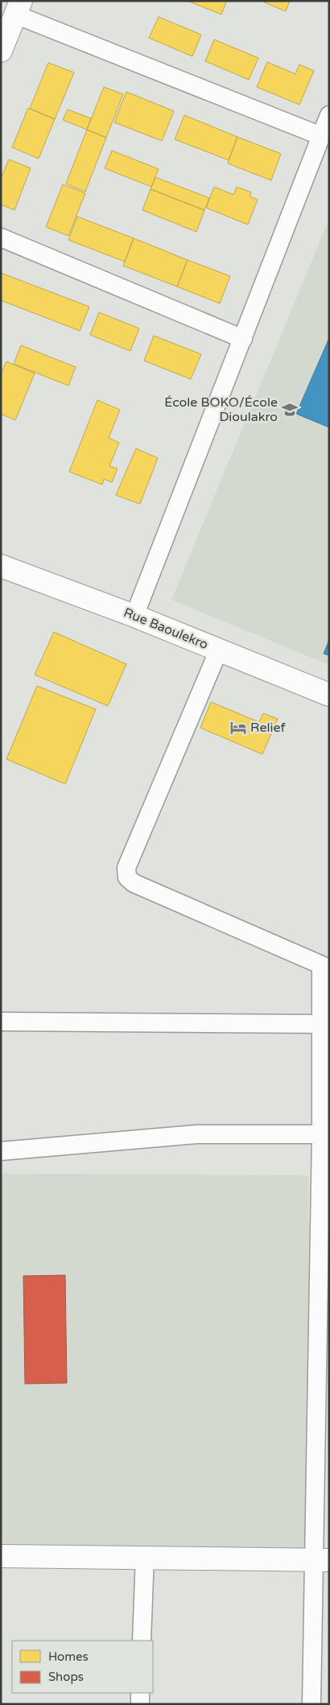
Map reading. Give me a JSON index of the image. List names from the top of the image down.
{
  "streets": {
    "street": ["Rue Baoulekro"]
  },
  "places": {
    "school or university": ["École BOKO/École Dioulakro"],
    "hotel": ["Relief"]
  },
  "legend": ["Homes", "Shops"]
}
